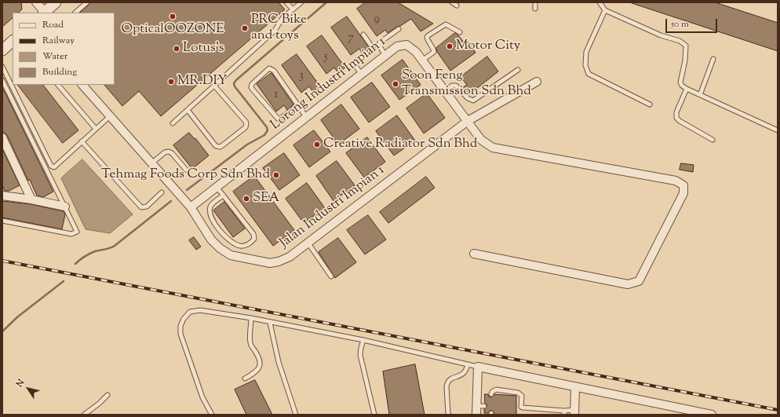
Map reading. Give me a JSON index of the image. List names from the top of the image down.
{
  "streets": {
    "street": ["Lorong Industri Impian 1", "Jalan Industri Impian 1"]
  },
  "crossings": [
    ["Lorong Industri Impian 1", "Jalan Industri Impian 1"]
  ],
  "places": [
    "OpticalOOZONE",
    "PRC Bike and toys",
    "Motor City",
    "Lotus's",
    "MR.DIY",
    "Soon Feng Transmission Sdn Bhd",
    "Creative Radiator Sdn Bhd",
    "Tehmag Foods Corp Sdn Bhd",
    "SEA"
  ],
  "house_numbers": [
    "9",
    "7",
    "5",
    "3",
    "1"
  ],
  "legend": [
    "Road",
    "Railway",
    "Water",
    "Building"
  ],
  "scale_bar": "50 m",
  "north": "top left"
}
